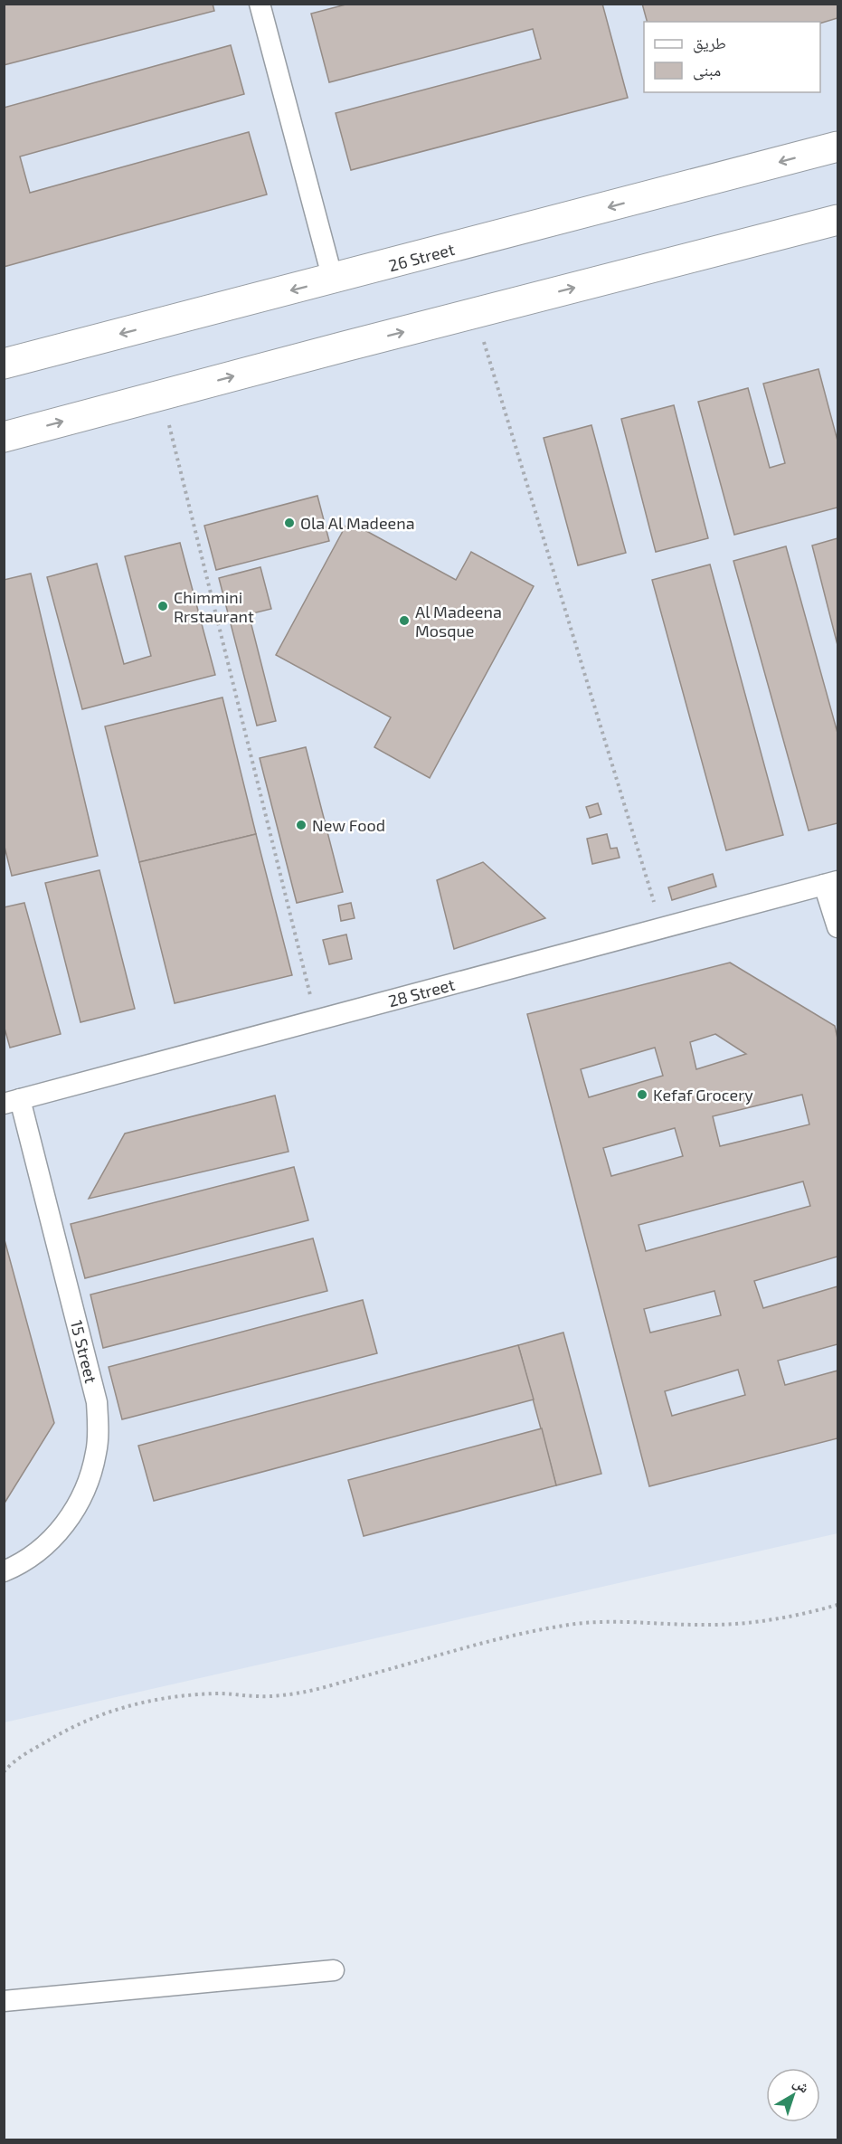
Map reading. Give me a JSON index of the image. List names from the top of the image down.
{
  "streets": {
    "street": ["26 Street"],
    "lane": ["28 Street", "15 Street"]
  },
  "crossings": [
    ["28 Street", "15 Street"]
  ],
  "places": [
    "Ola Al Madeena",
    "Chimmini Rrstaurant",
    "Al Madeena Mosque",
    "New Food",
    "Kefaf Grocery"
  ],
  "legend": ["طريق", "مبنى"],
  "north": "top right"
}
